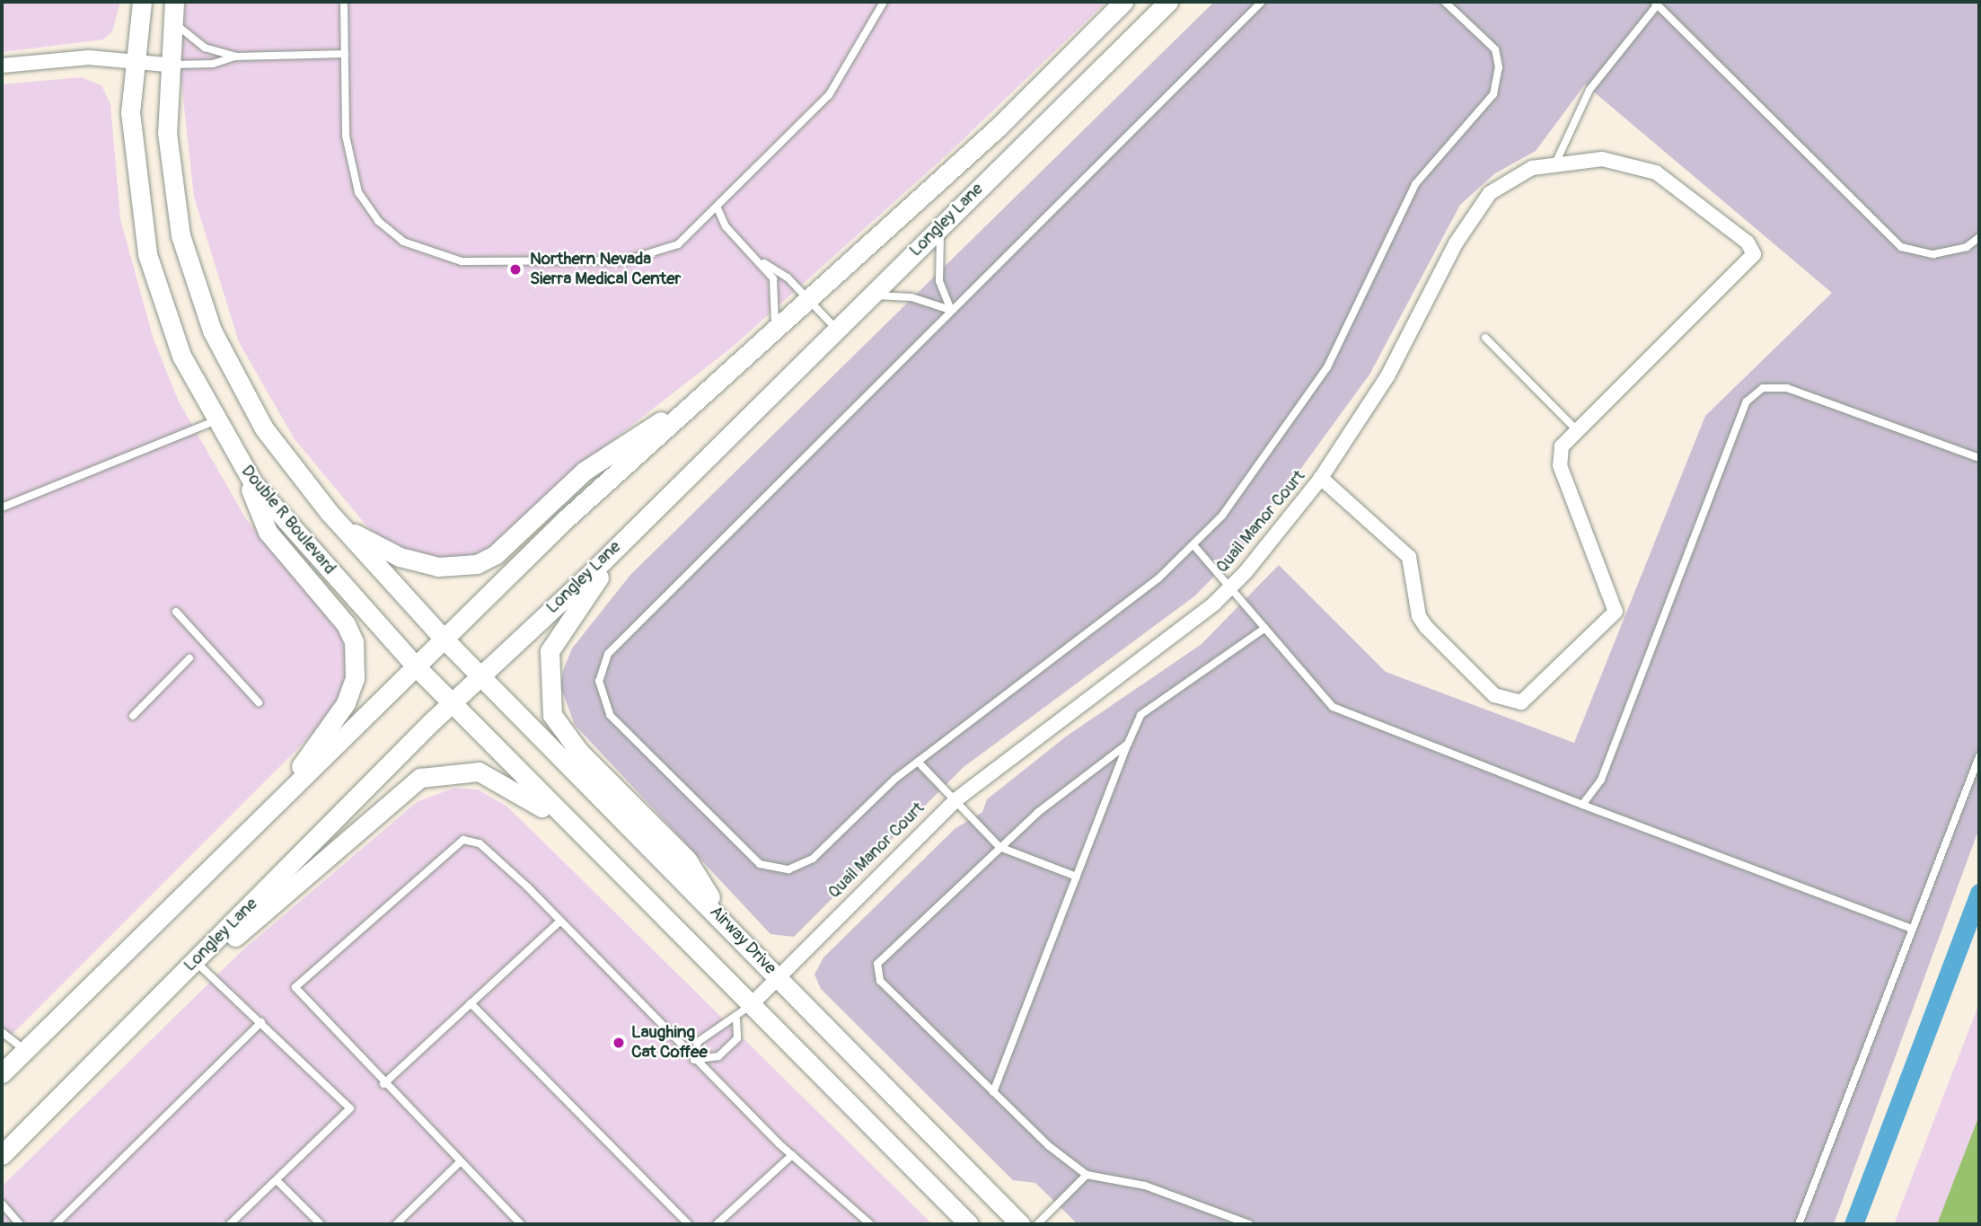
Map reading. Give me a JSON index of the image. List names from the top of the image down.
{
  "streets": {
    "main road": ["Longley Lane", "Double R Boulevard", "Airway Drive"],
    "street": ["Quail Manor Court"]
  },
  "crossings": [
    ["Longley Lane", "Double R Boulevard"],
    ["Longley Lane", "Airway Drive"],
    ["Quail Manor Court", "Airway Drive"]
  ],
  "places": ["Northern Nevada Sierra Medical Center", "Laughing Cat Coffee"]
}
